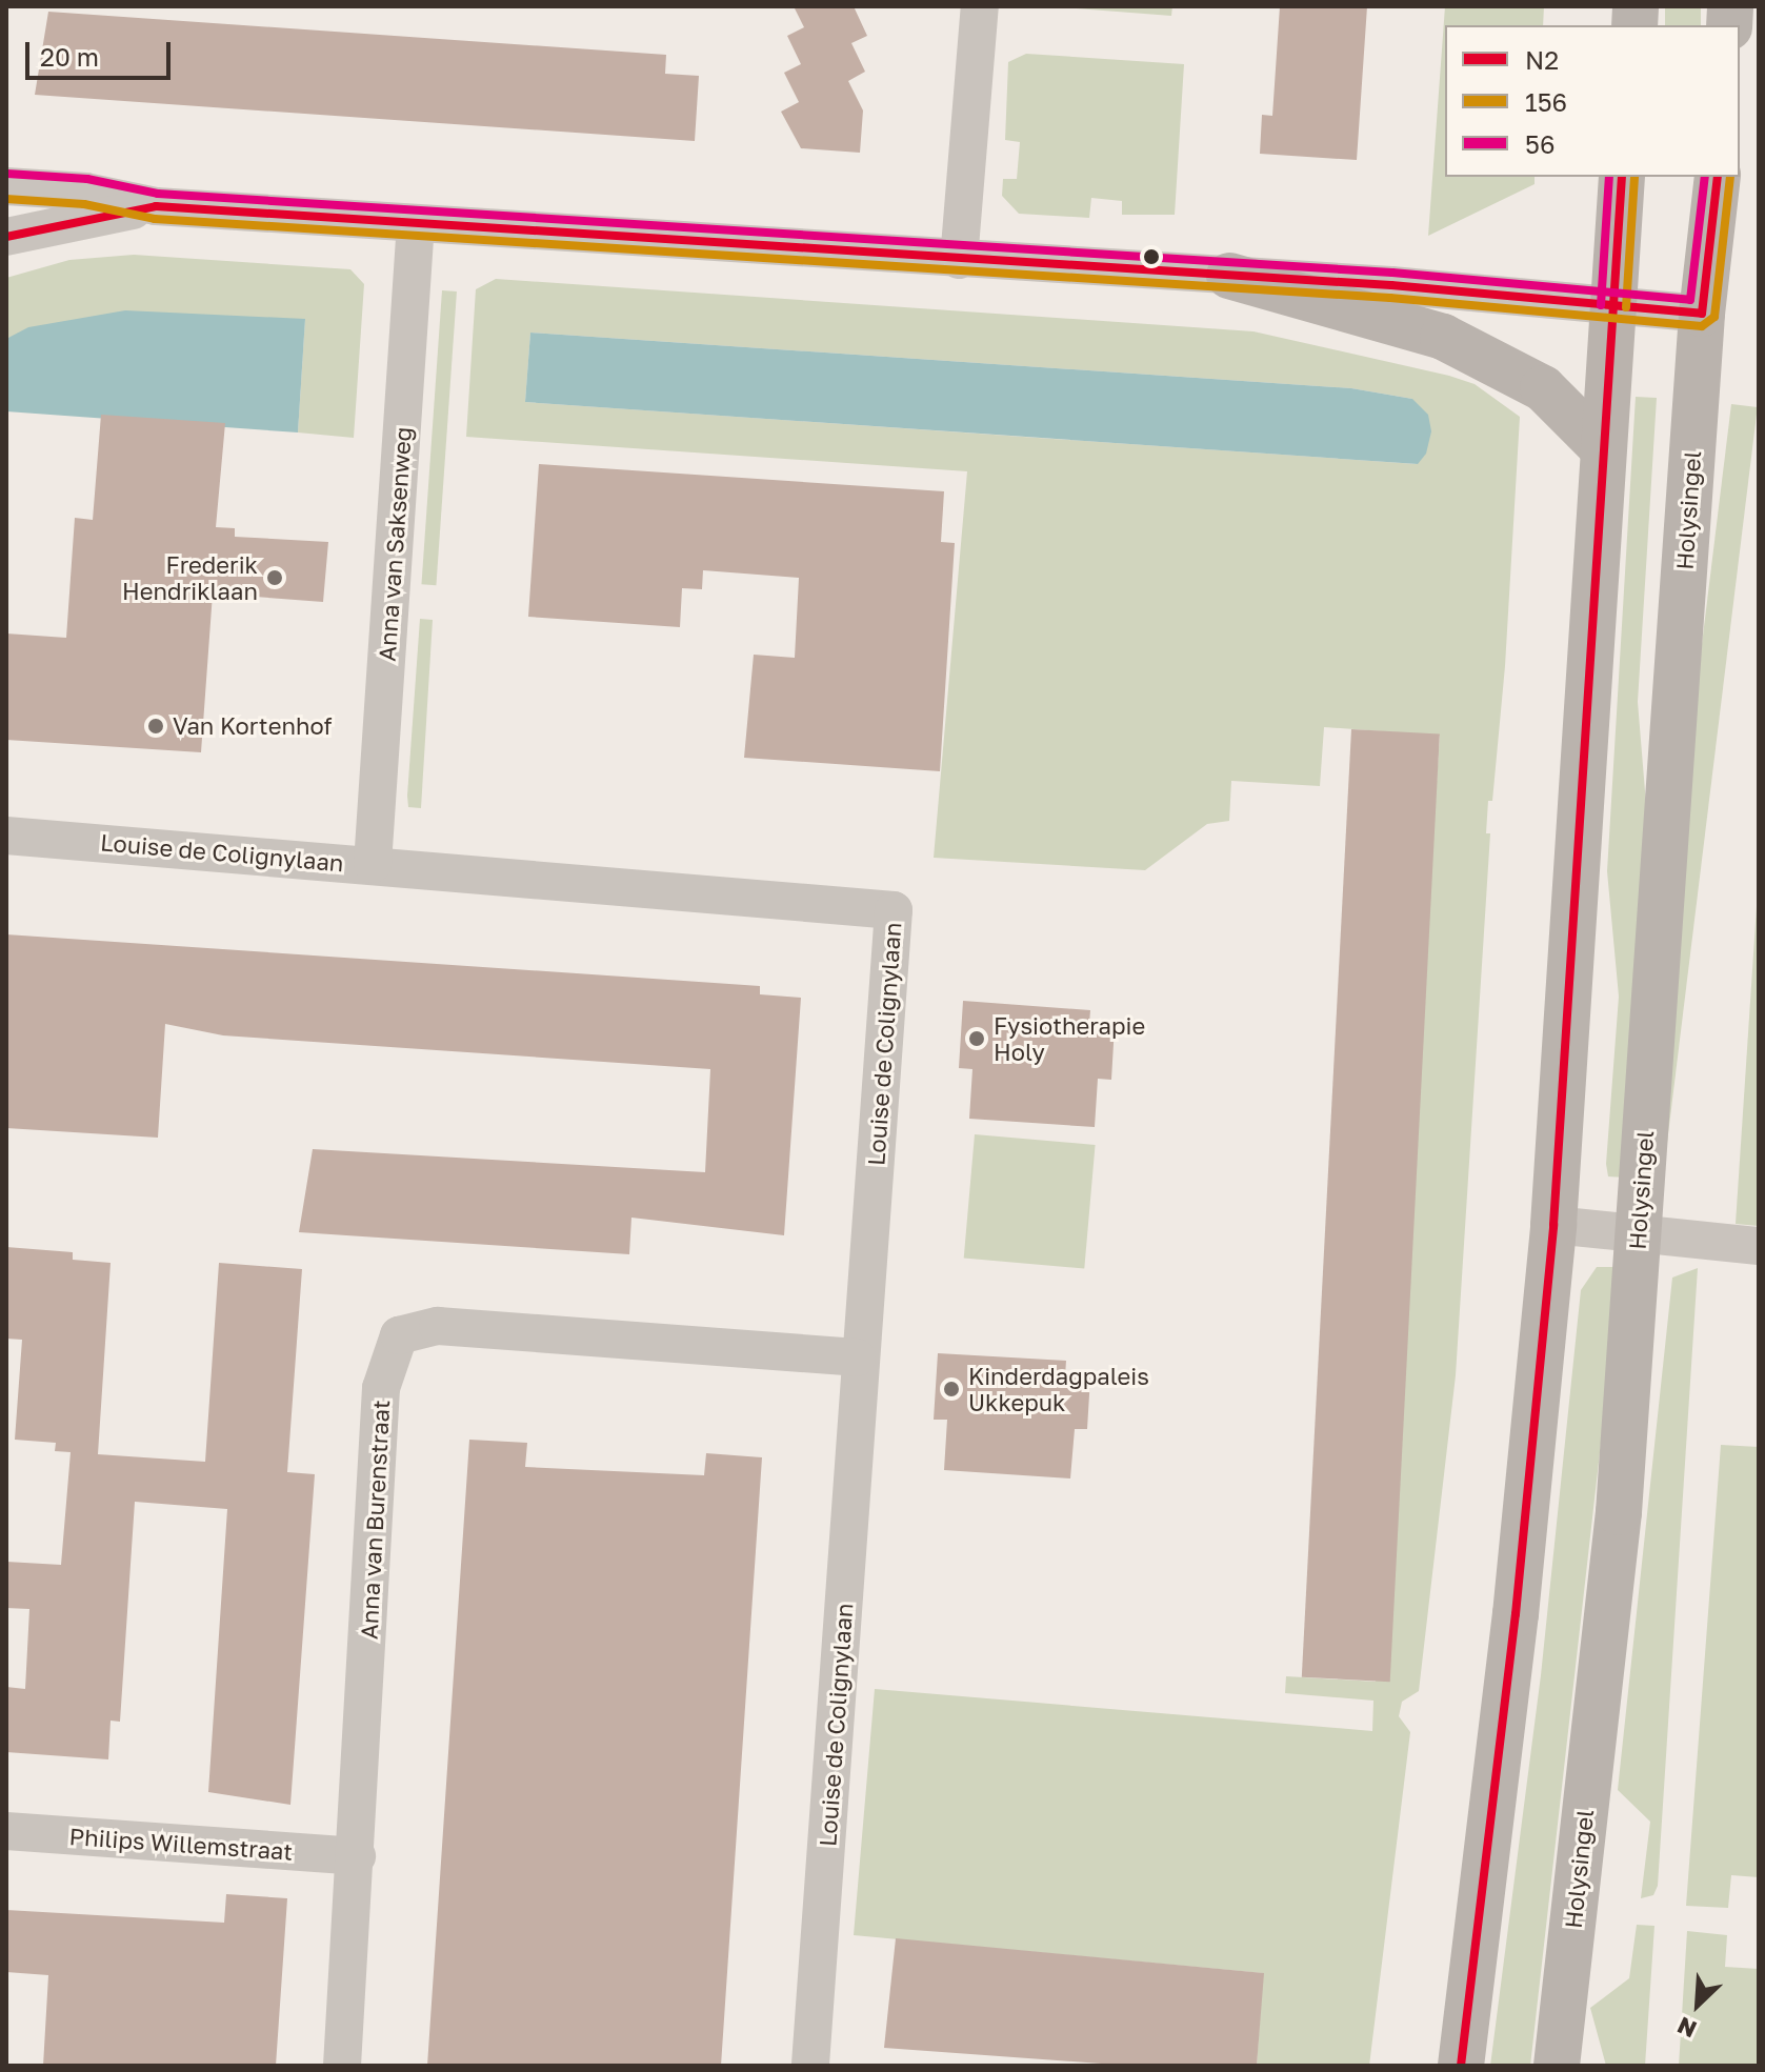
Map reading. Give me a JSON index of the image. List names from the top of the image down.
{
  "streets": {
    "street": [
      "Holysingel",
      "Anna van Saksenweg",
      "Louise de Colignylaan",
      "Anna van Burenstraat",
      "Philips Willemstraat"
    ]
  },
  "crossings": [
    ["Anna van Saksenweg", "Louise de Colignylaan"],
    ["Louise de Colignylaan", "Anna van Burenstraat"],
    ["Anna van Burenstraat", "Philips Willemstraat"]
  ],
  "places": [
    "Frederik Hendriklaan",
    "Van Kortenhof",
    "Fysiotherapie Holy",
    "Kinderdagpaleis Ukkepuk"
  ],
  "lines": ["transit line 56", "transit line N2", "transit line 156"],
  "legend": ["N2", "156", "56"],
  "scale_bar": "20 m",
  "north": "bottom left"
}
